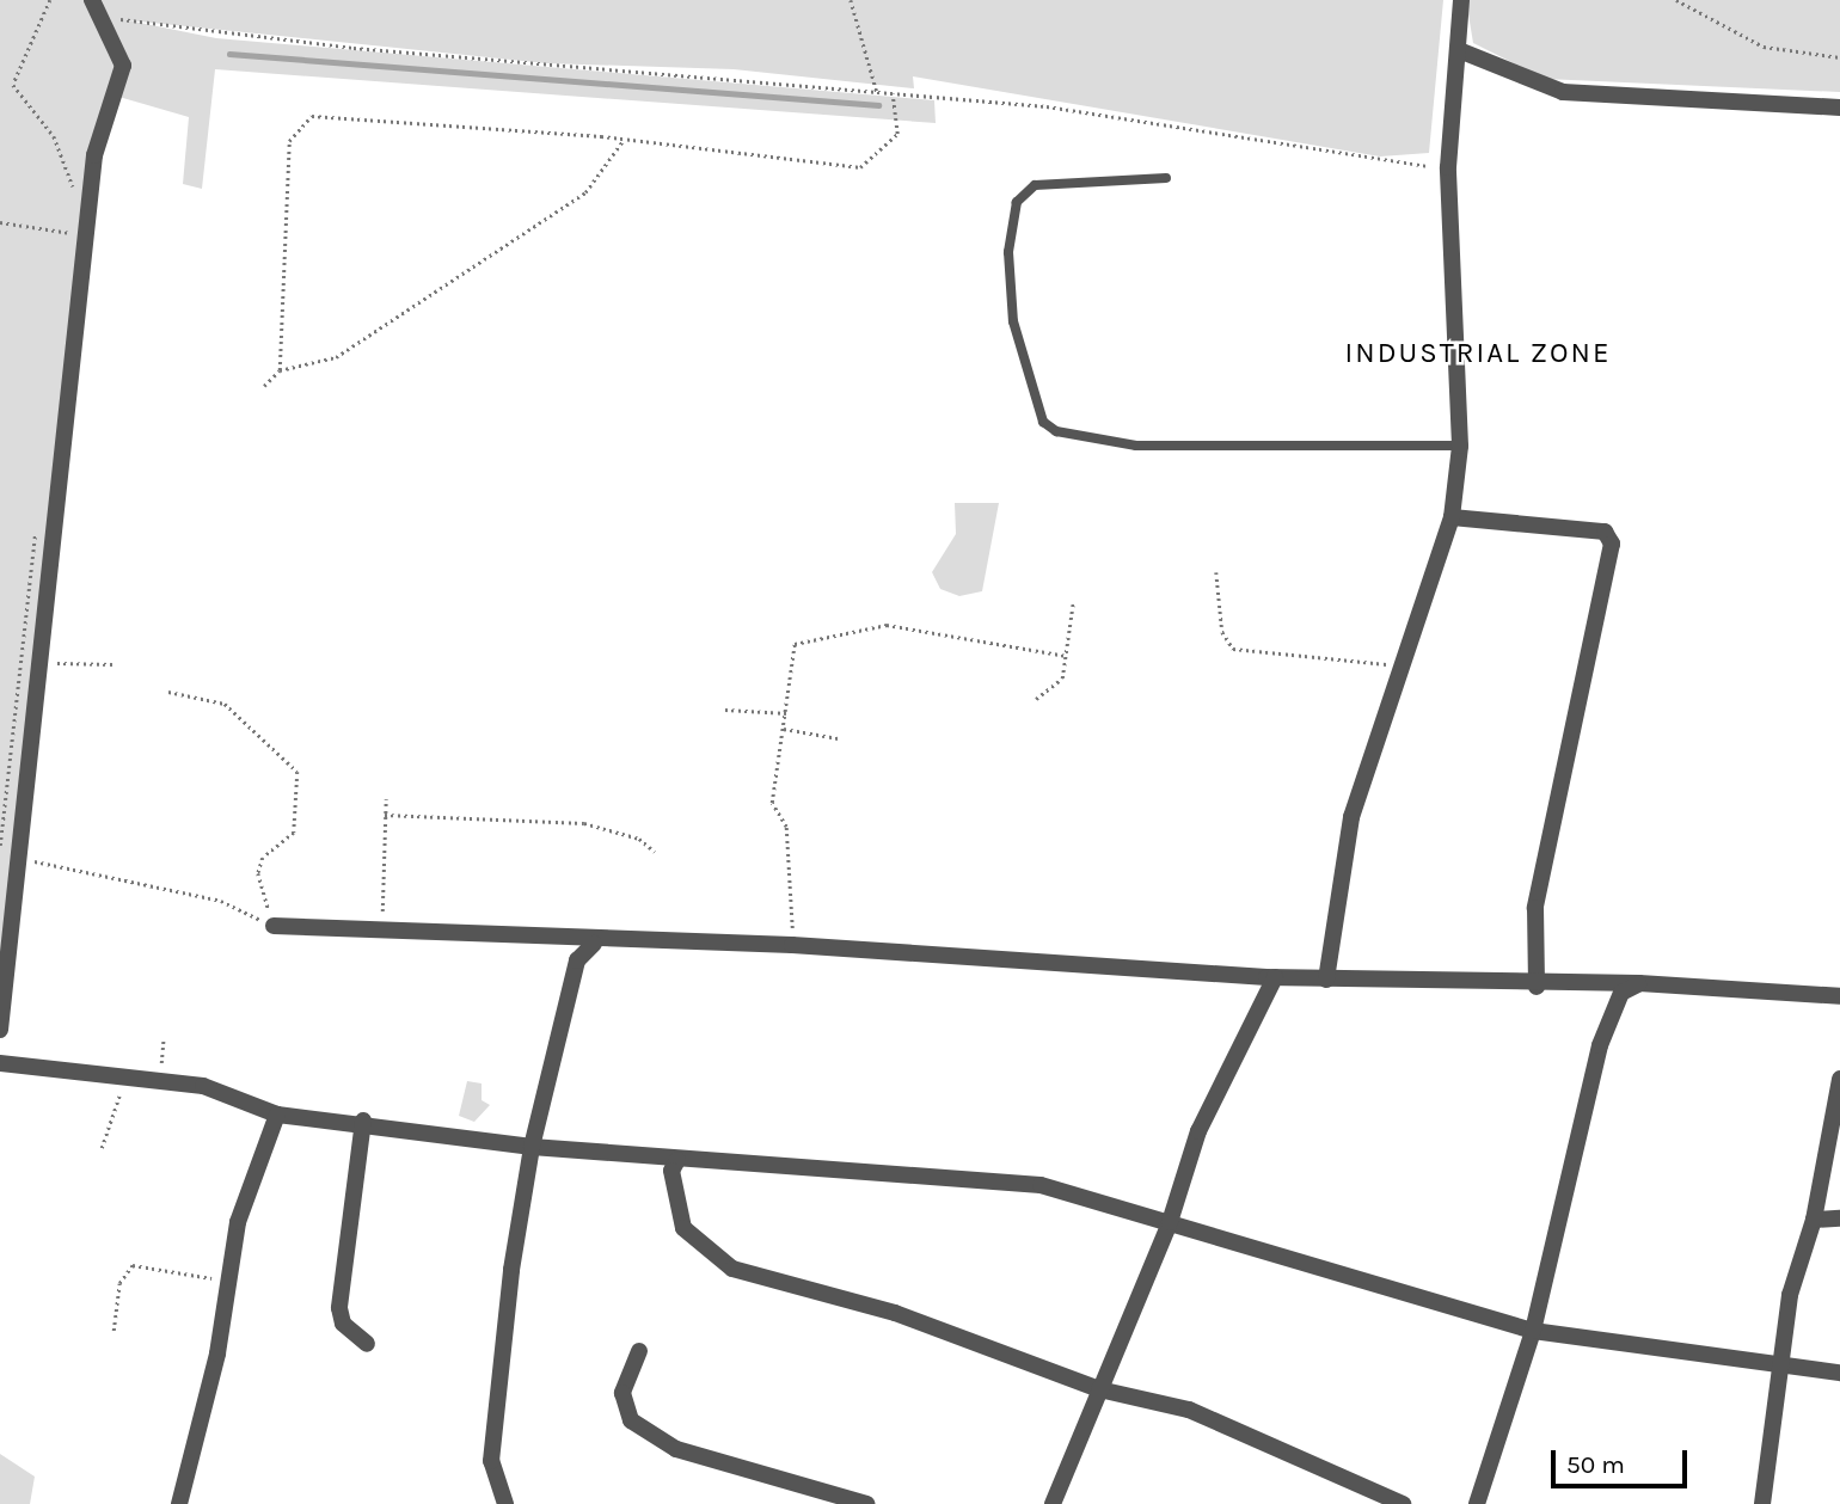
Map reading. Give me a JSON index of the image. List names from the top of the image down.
{
  "districts": ["INDUSTRIAL ZONE"],
  "scale_bar": "50 m"
}
